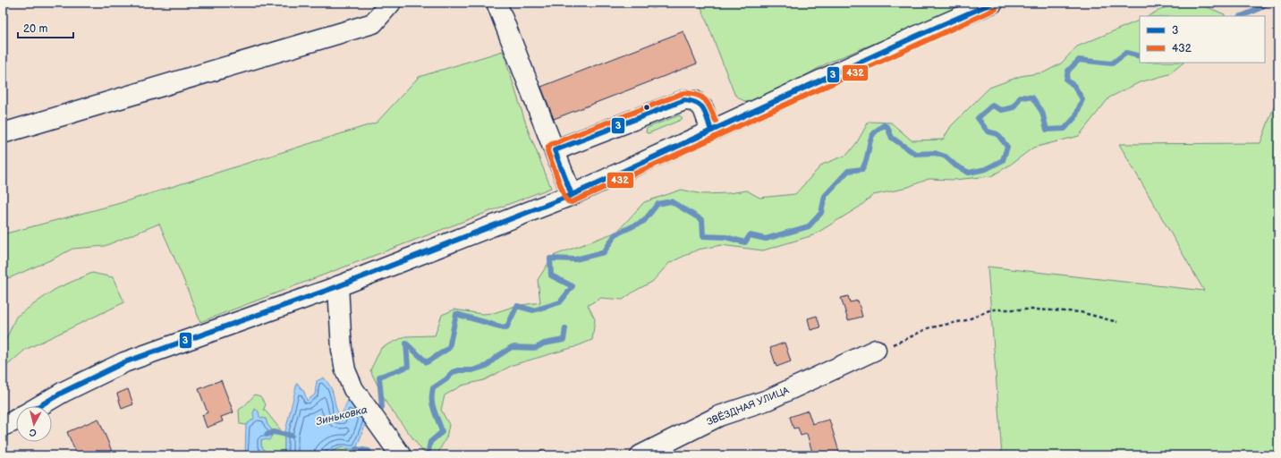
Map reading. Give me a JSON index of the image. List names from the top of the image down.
{
  "streets": {
    "street": ["ЗВЁЗДНАЯ УЛИЦА"]
  },
  "water": ["Зиньковка"],
  "lines": ["transit line 3", "transit line 432"],
  "legend": ["3", "432"],
  "scale_bar": "20 m",
  "north": "bottom"
}
